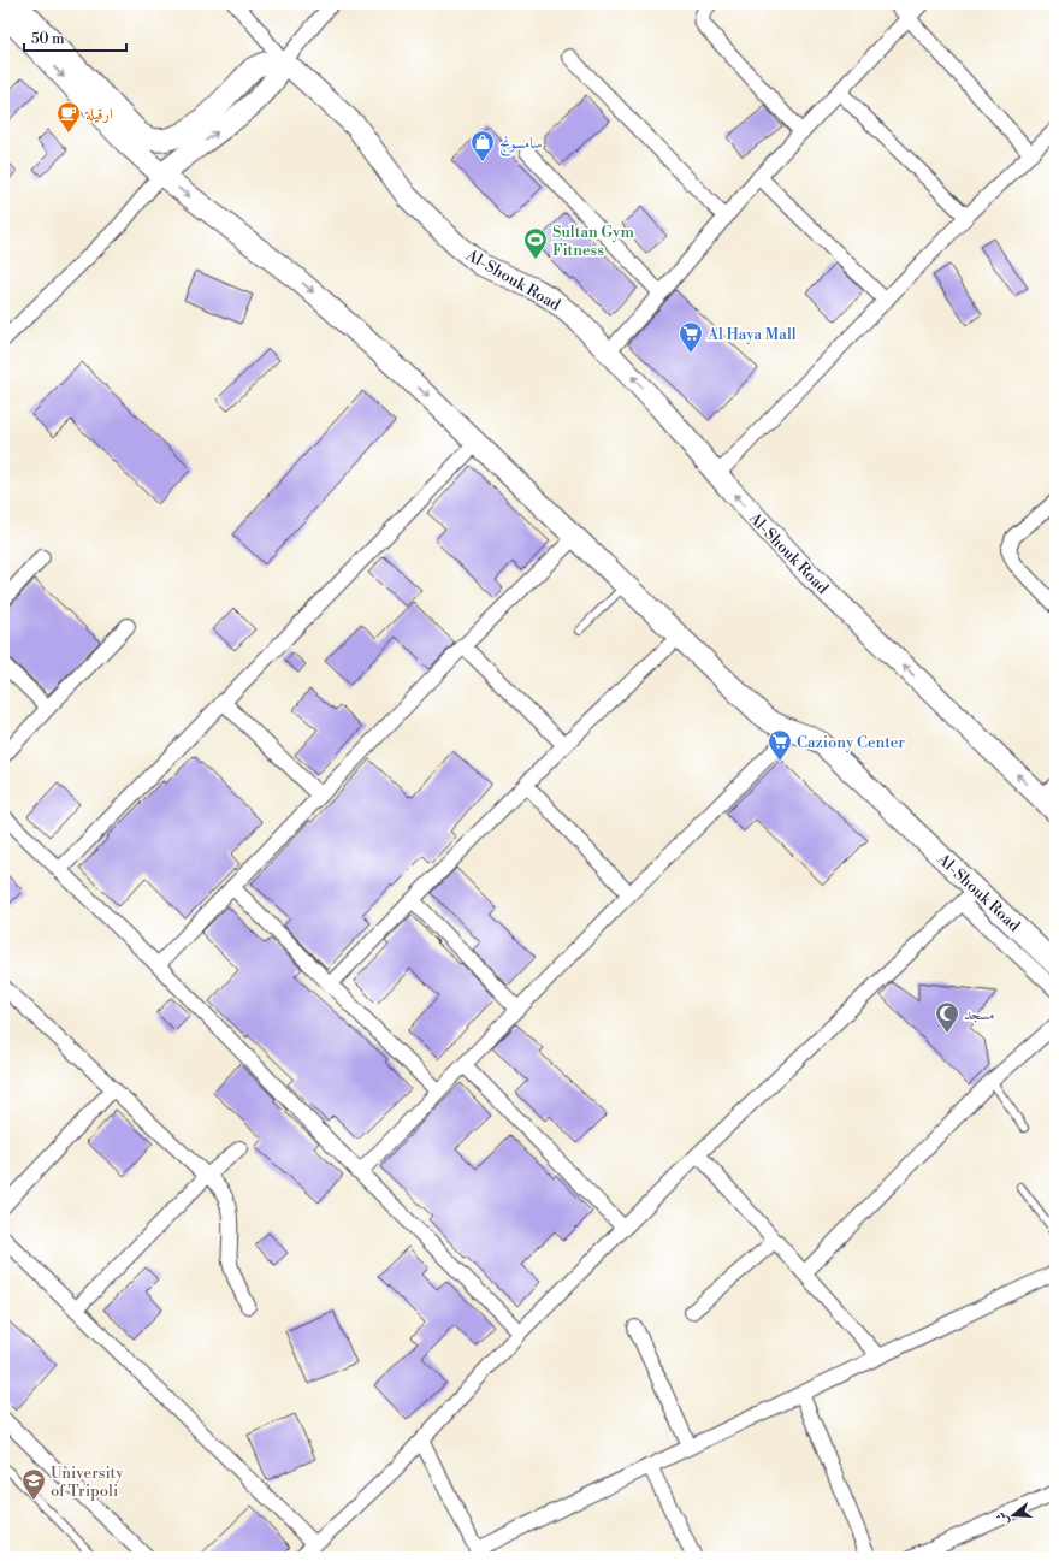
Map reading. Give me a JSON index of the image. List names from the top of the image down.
{
  "streets": {
    "main road": ["Al-Shouk Road"]
  },
  "places": {
    "cafe": ["ارقيلة"],
    "shop": ["سامسونج"],
    "sports": ["Sultan Gym Fitness"],
    "supermarket": ["Al Haya Mall", "Caziony Center"],
    "mosque": ["مسجد"],
    "school or university": ["University of Tripoli"]
  },
  "scale_bar": "50 m",
  "north": "left"
}
